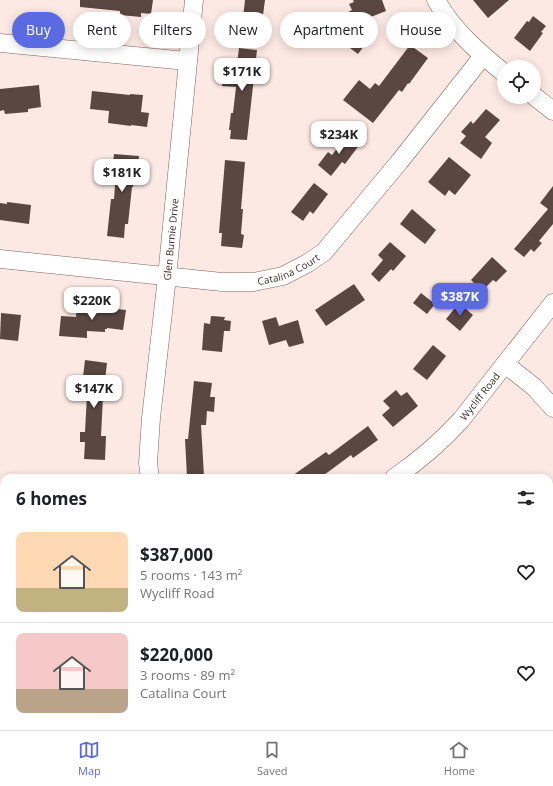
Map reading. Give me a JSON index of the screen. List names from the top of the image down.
{
  "streets": {
    "street": ["Glen Burnie Drive", "Catalina Court", "Wycliff Road"]
  },
  "crossings": [
    ["Glen Burnie Drive", "Catalina Court"]
  ],
  "page": {
    "chip": [
      "Buy",
      "Rent",
      "Filters",
      "New",
      "Apartment",
      "House"
    ],
    "price": [
      "$171K",
      "$234K",
      "$181K",
      "$387K",
      "$220K",
      "$147K"
    ],
    "heading": "6 homes",
    "list": [
      {
        "name": "$387,000",
        "note": "5 rooms · 143 m² · Wycliff Road"
      },
      {
        "name": "$220,000",
        "note": "3 rooms · 89 m² · Catalina Court"
      }
    ],
    "tabs": ["Map", "Saved", "Home"]
  }
}
